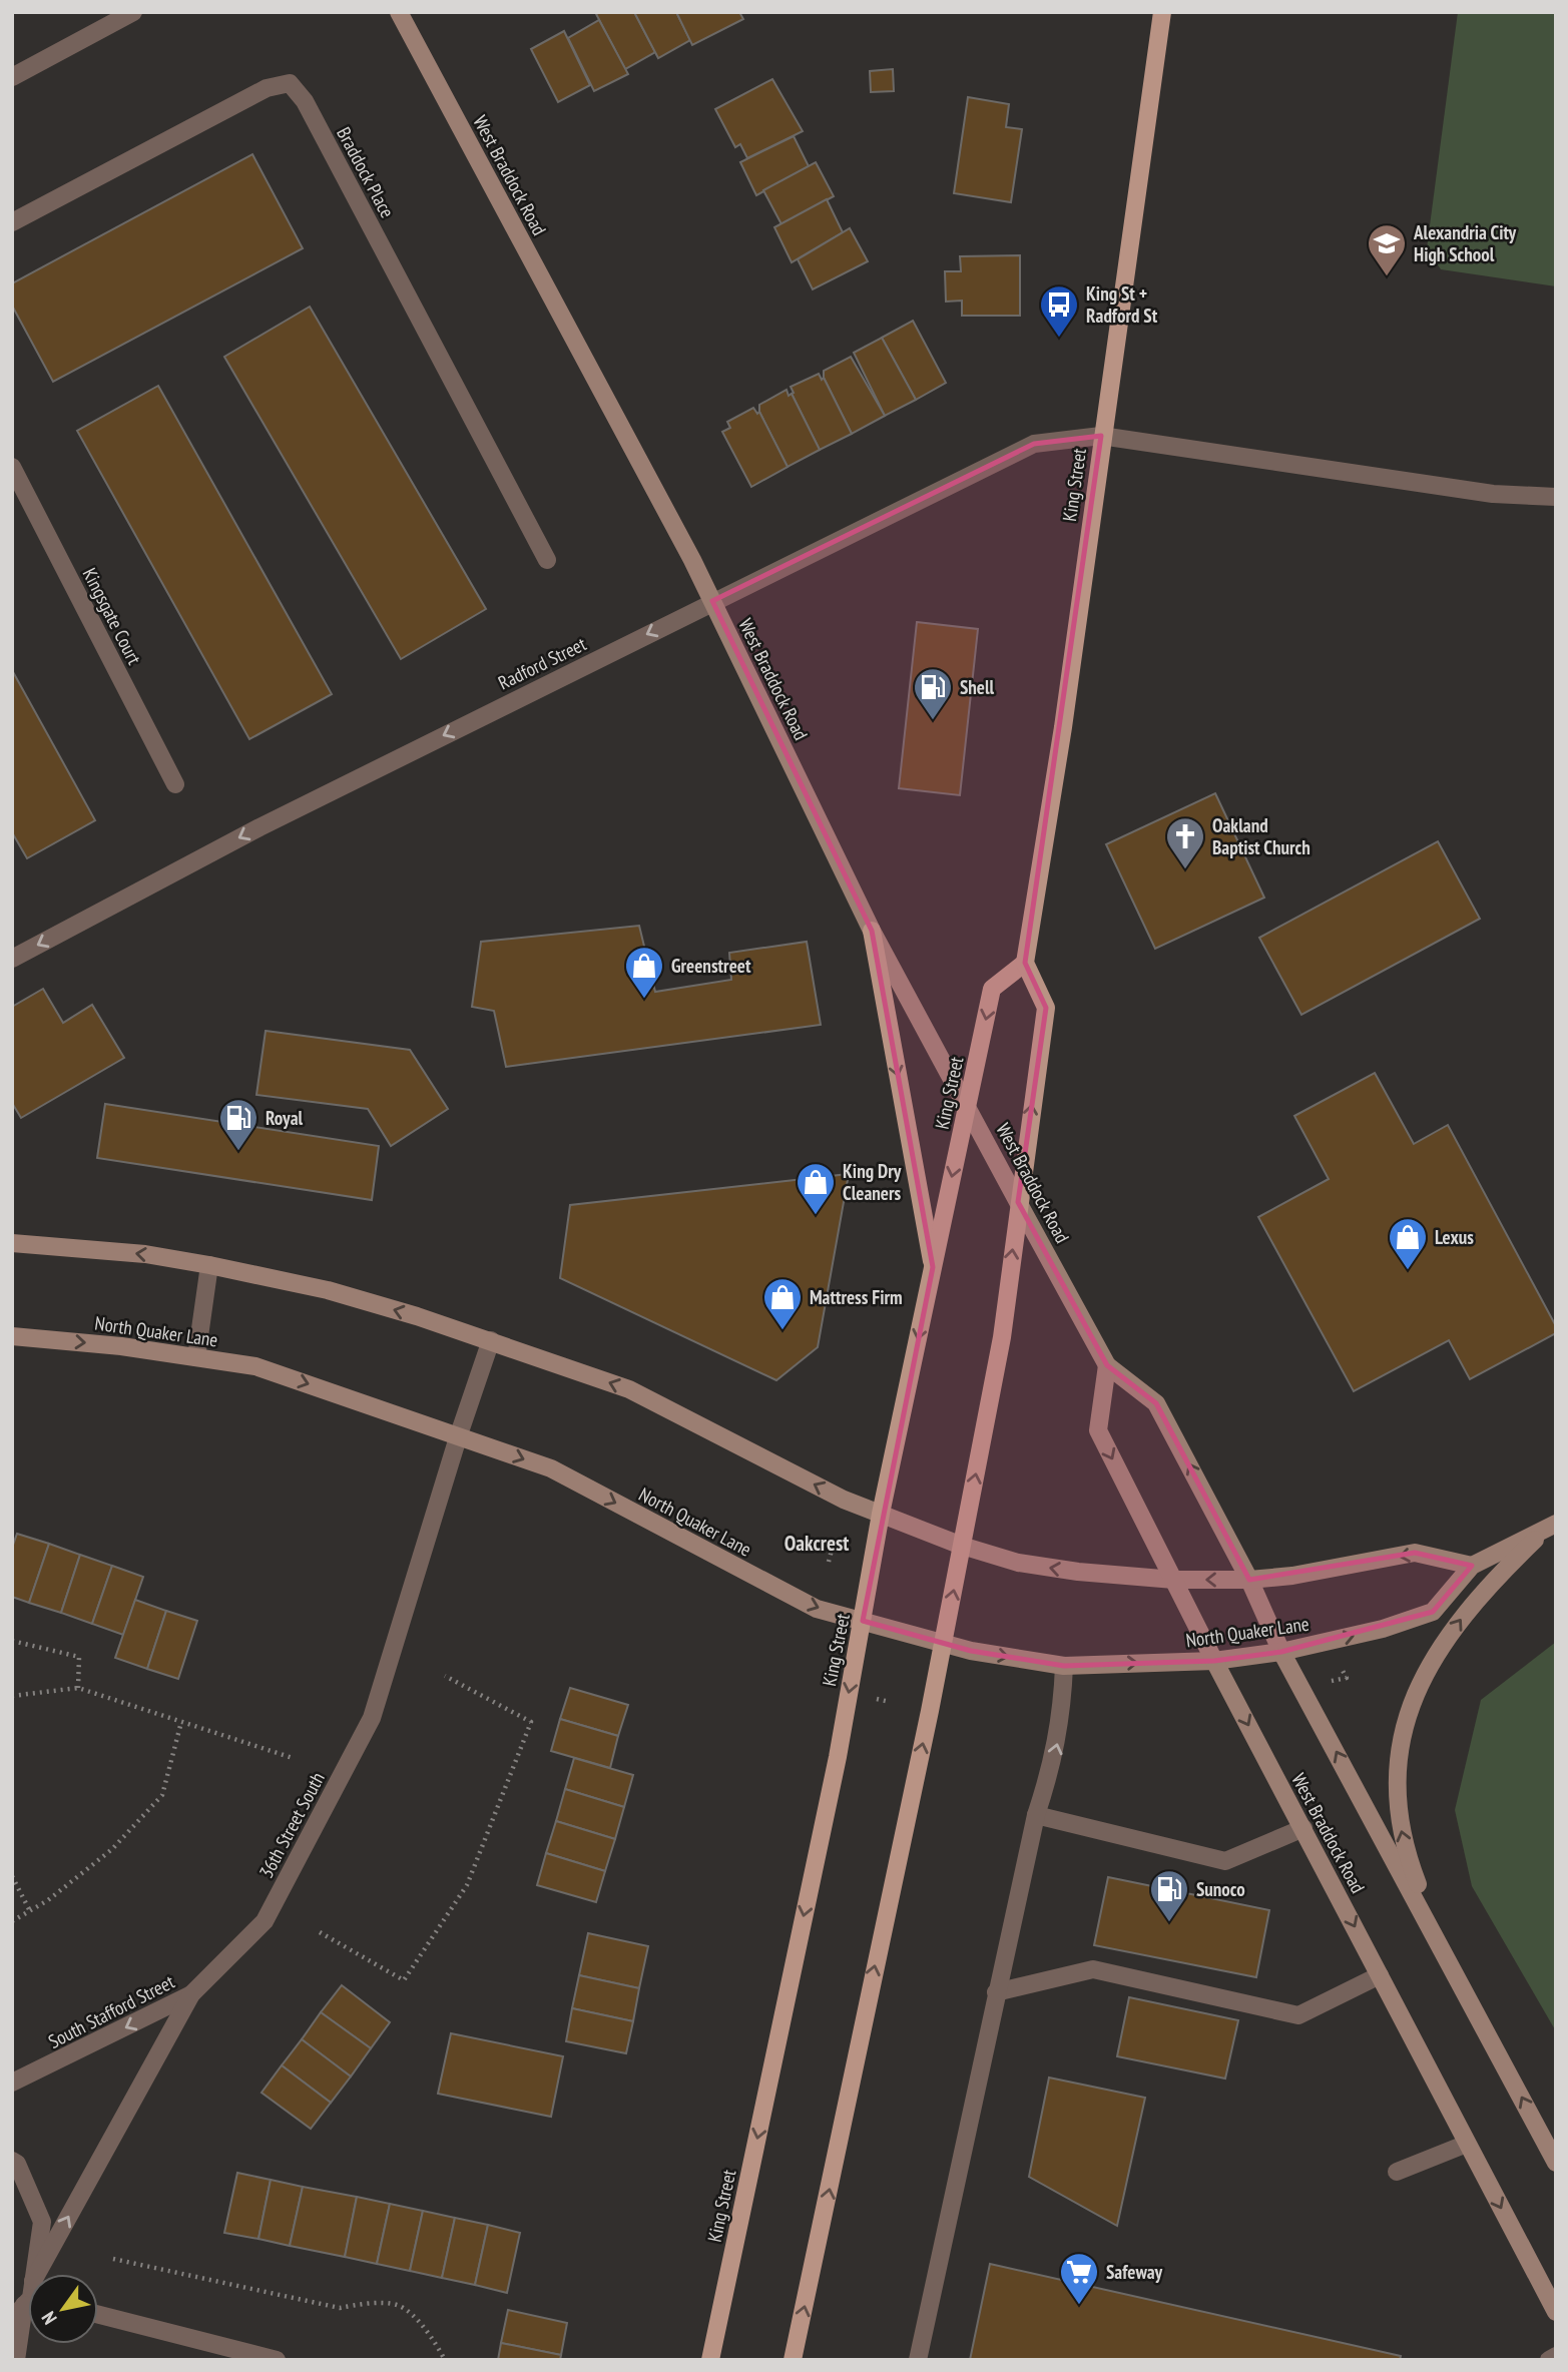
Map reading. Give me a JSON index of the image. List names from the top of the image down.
{
  "streets": {
    "main road": ["West Braddock Road", "King Street", "North Quaker Lane"],
    "street": [
      "Braddock Place",
      "Kingsgate Court",
      "Radford Street",
      "36th Street South",
      "South Stafford Street"
    ]
  },
  "crossings": [
    ["West Braddock Road", "King Street"],
    ["West Braddock Road", "Radford Street"],
    ["West Braddock Road", "North Quaker Lane"],
    ["King Street", "Radford Street"],
    ["King Street", "North Quaker Lane"],
    ["North Quaker Lane", "36th Street South"],
    ["36th Street South", "South Stafford Street"]
  ],
  "one_way": ["Radford Street", "South Stafford Street"],
  "districts": ["Oakcrest"],
  "places": {
    "school or university": ["Alexandria City High School"],
    "bus stop": ["King St + Radford St"],
    "fuel station": ["Shell", "Royal", "Sunoco"],
    "church": ["Oakland Baptist Church"],
    "shop": [
      "Greenstreet",
      "King Dry Cleaners",
      "Lexus",
      "Mattress Firm"
    ],
    "supermarket": ["Safeway"]
  },
  "north": "bottom left"
}
